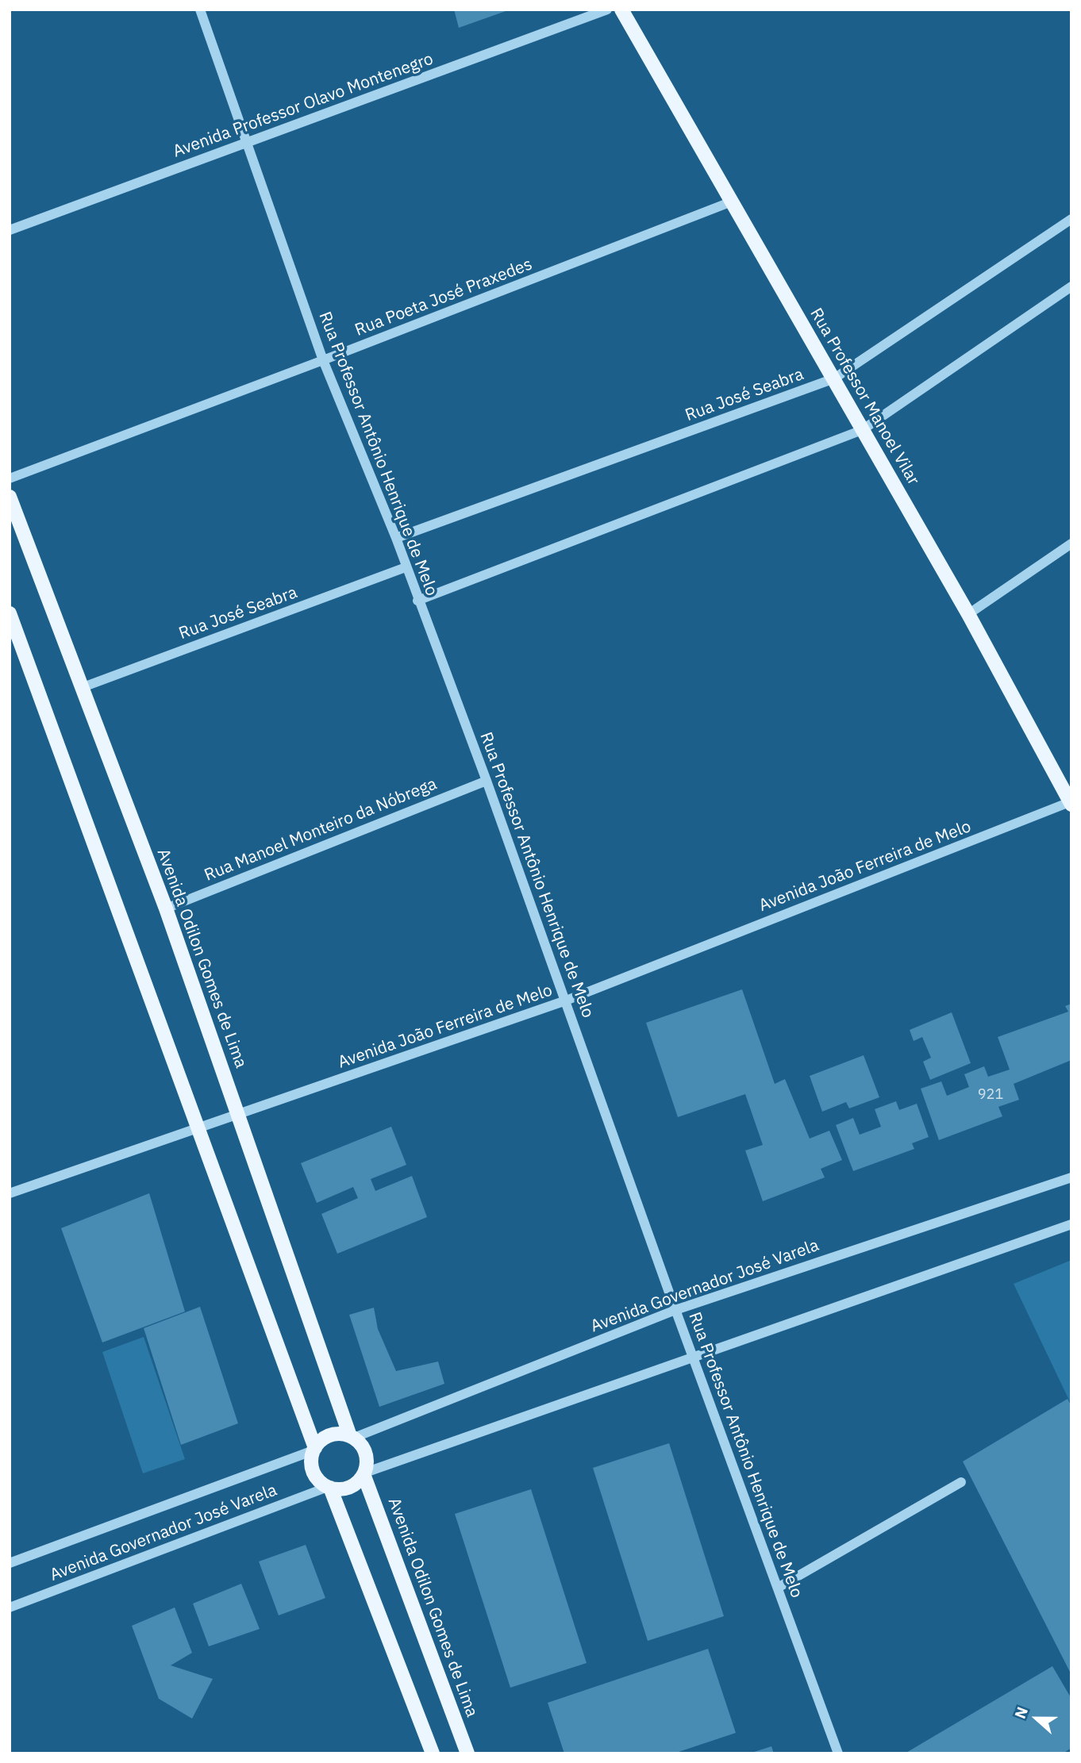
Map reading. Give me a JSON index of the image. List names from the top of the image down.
{
  "streets": {
    "main road": ["Rua Professor Manoel Vilar", "Avenida Odilon Gomes de Lima"],
    "street": [
      "Avenida Professor Olavo Montenegro",
      "Rua Poeta José Praxedes",
      "Rua José Seabra",
      "Rua Professor Antônio Henrique de Melo",
      "Rua Manoel Monteiro da Nóbrega",
      "Avenida João Ferreira de Melo",
      "Avenida Governador José Varela"
    ]
  },
  "crossings": [
    ["Avenida Professor Olavo Montenegro", "Rua Professor Antônio Henrique de Melo"],
    ["Rua Poeta José Praxedes", "Rua Professor Manoel Vilar"],
    ["Rua Poeta José Praxedes", "Rua Professor Antônio Henrique de Melo"],
    ["Rua José Seabra", "Rua Professor Manoel Vilar"],
    ["Rua José Seabra", "Rua Professor Antônio Henrique de Melo"],
    ["Rua José Seabra", "Avenida Odilon Gomes de Lima"],
    ["Rua Professor Manoel Vilar", "Avenida João Ferreira de Melo"],
    ["Rua Professor Antônio Henrique de Melo", "Rua Manoel Monteiro da Nóbrega"],
    ["Rua Professor Antônio Henrique de Melo", "Avenida João Ferreira de Melo"],
    ["Rua Professor Antônio Henrique de Melo", "Avenida Governador José Varela"],
    ["Rua Manoel Monteiro da Nóbrega", "Avenida Odilon Gomes de Lima"],
    ["Avenida João Ferreira de Melo", "Avenida Odilon Gomes de Lima"],
    ["Avenida Odilon Gomes de Lima", "Avenida Governador José Varela"]
  ],
  "house_numbers": ["921"],
  "north": "left"
}
